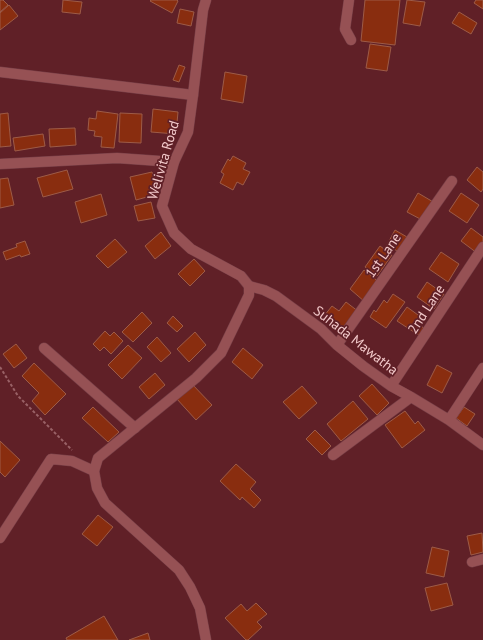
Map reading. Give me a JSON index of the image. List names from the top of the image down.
{
  "streets": {
    "street": [
      "Welivita Road",
      "1st Lane",
      "2nd Lane",
      "Suhada Mawatha"
    ]
  },
  "crossings": [
    ["Welivita Road", "Suhada Mawatha"],
    ["1st Lane", "Suhada Mawatha"],
    ["2nd Lane", "Suhada Mawatha"]
  ]
}
